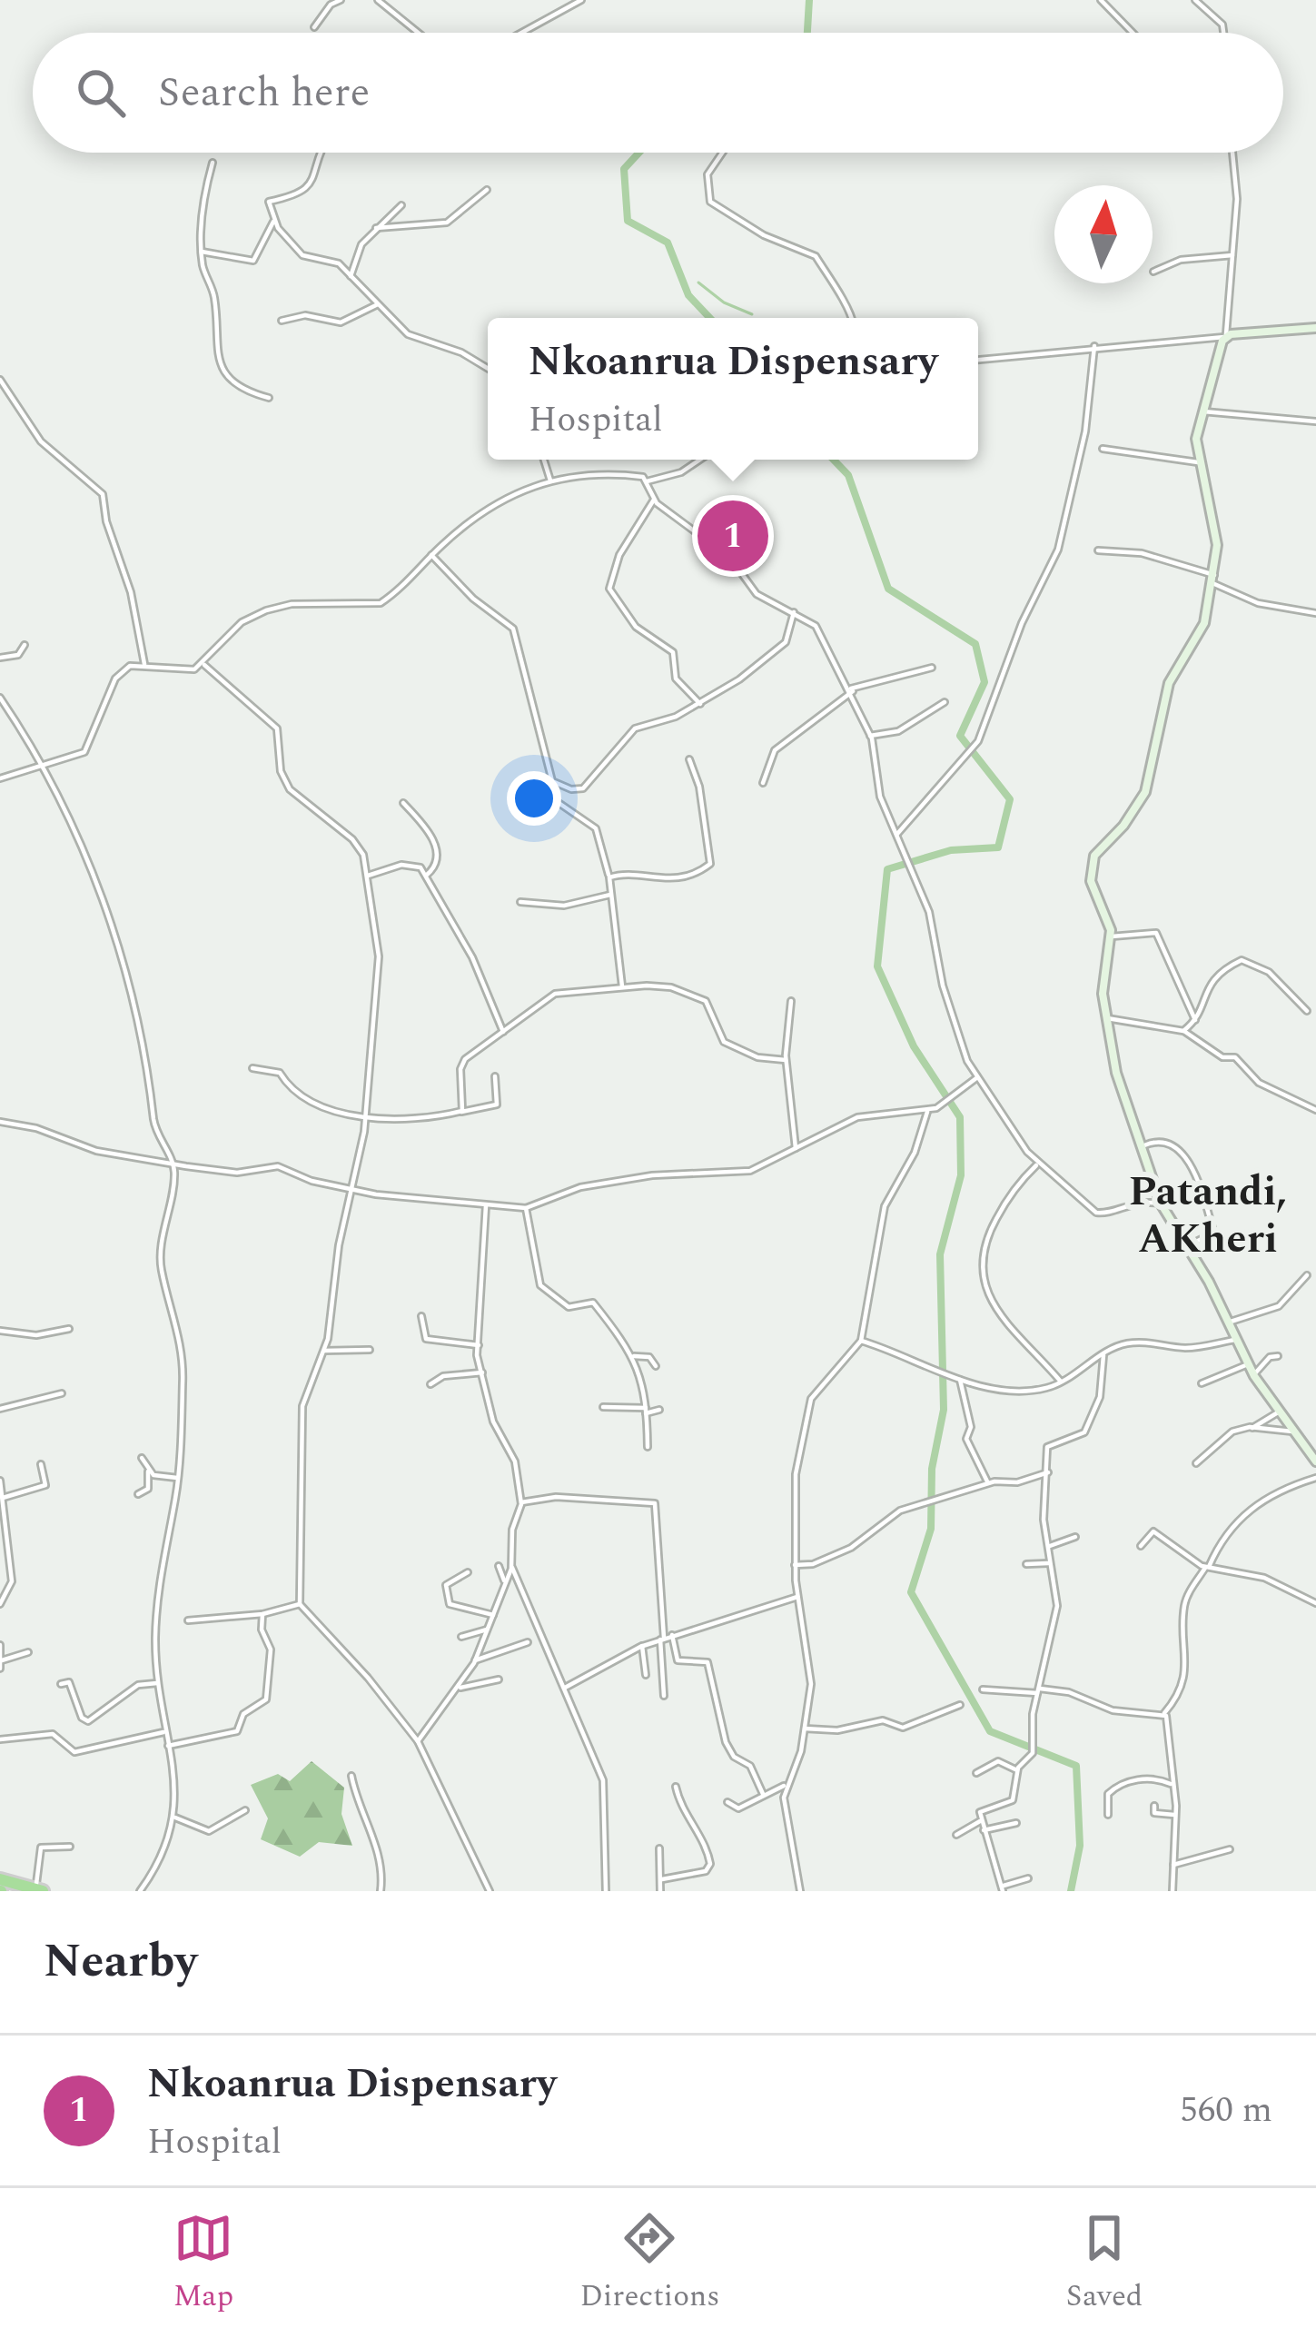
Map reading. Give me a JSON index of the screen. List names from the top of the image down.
{
  "districts": ["Patandi, AKheri"],
  "north": "top",
  "page": {
    "search": "Search here",
    "popup": ["Nkoanrua Dispensary", "Hospital"],
    "pins": "1",
    "heading": "Nearby",
    "list": [
      {
        "mark": "1",
        "name": "Nkoanrua Dispensary",
        "note": "Hospital",
        "value": "560 m"
      }
    ],
    "nav": ["Map", "Directions", "Saved"]
  }
}
